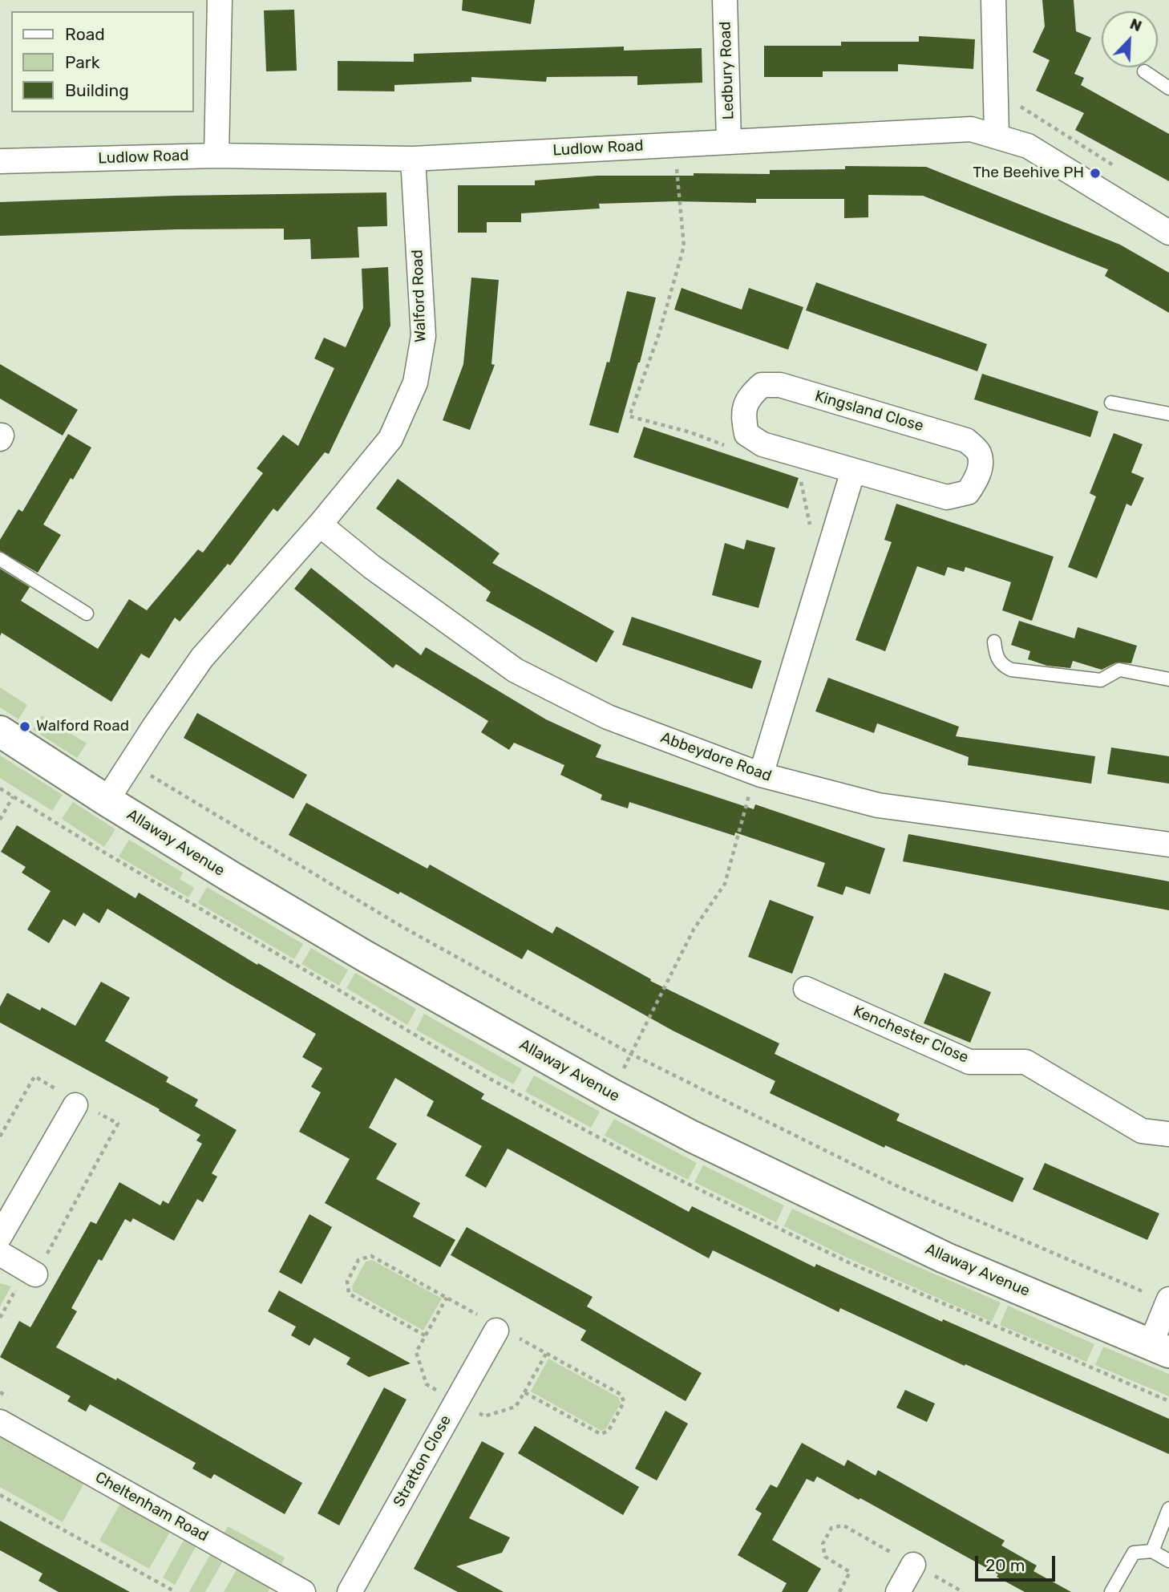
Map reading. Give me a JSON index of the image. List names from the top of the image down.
{
  "streets": {
    "street": [
      "Ledbury Road",
      "Ludlow Road",
      "Walford Road",
      "Kingsland Close",
      "Abbeydore Road",
      "Allaway Avenue",
      "Kenchester Close",
      "Stratton Close",
      "Cheltenham Road"
    ]
  },
  "crossings": [
    ["Ledbury Road", "Ludlow Road"],
    ["Ludlow Road", "Walford Road"],
    ["Walford Road", "Abbeydore Road"],
    ["Walford Road", "Allaway Avenue"]
  ],
  "places": ["The Beehive PH", "Walford Road"],
  "legend": ["Road", "Park", "Building"],
  "scale_bar": "20 m",
  "north": "top right"
}
